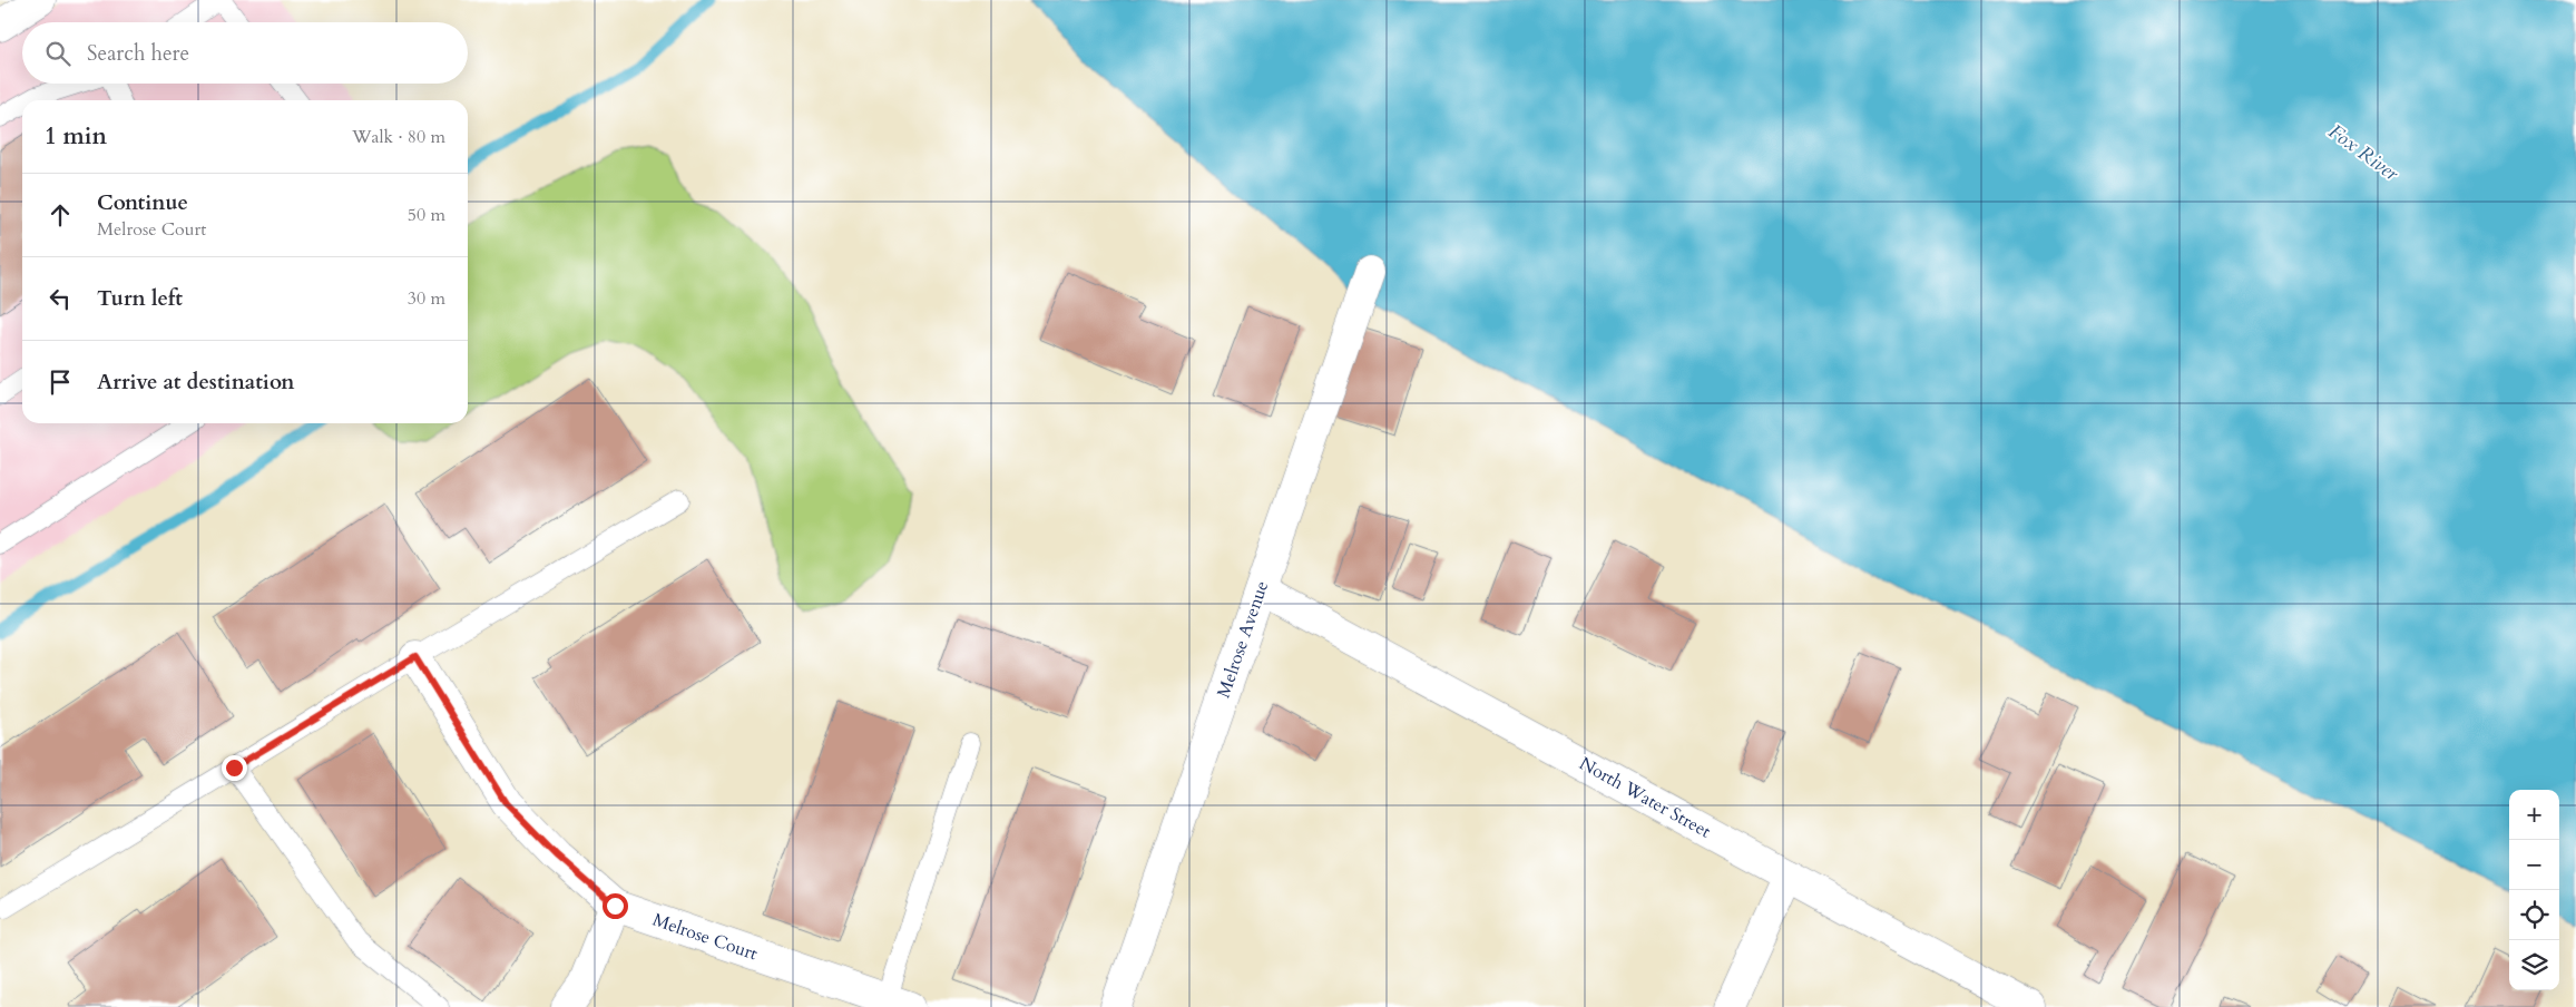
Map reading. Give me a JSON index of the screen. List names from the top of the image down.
{
  "streets": {
    "street": ["Melrose Avenue", "North Water Street", "Melrose Court"]
  },
  "crossings": [
    ["Melrose Avenue", "North Water Street"]
  ],
  "water": ["Fox River"],
  "page": {
    "search": "Search here",
    "heading": ["1 min", "Walk · 80 m"],
    "list": [
      ["Continue", "Melrose Court", "50 m"],
      ["Turn left", "30 m"],
      "Arrive at destination"
    ],
    "map_buttons": ["+", "−"]
  }
}
